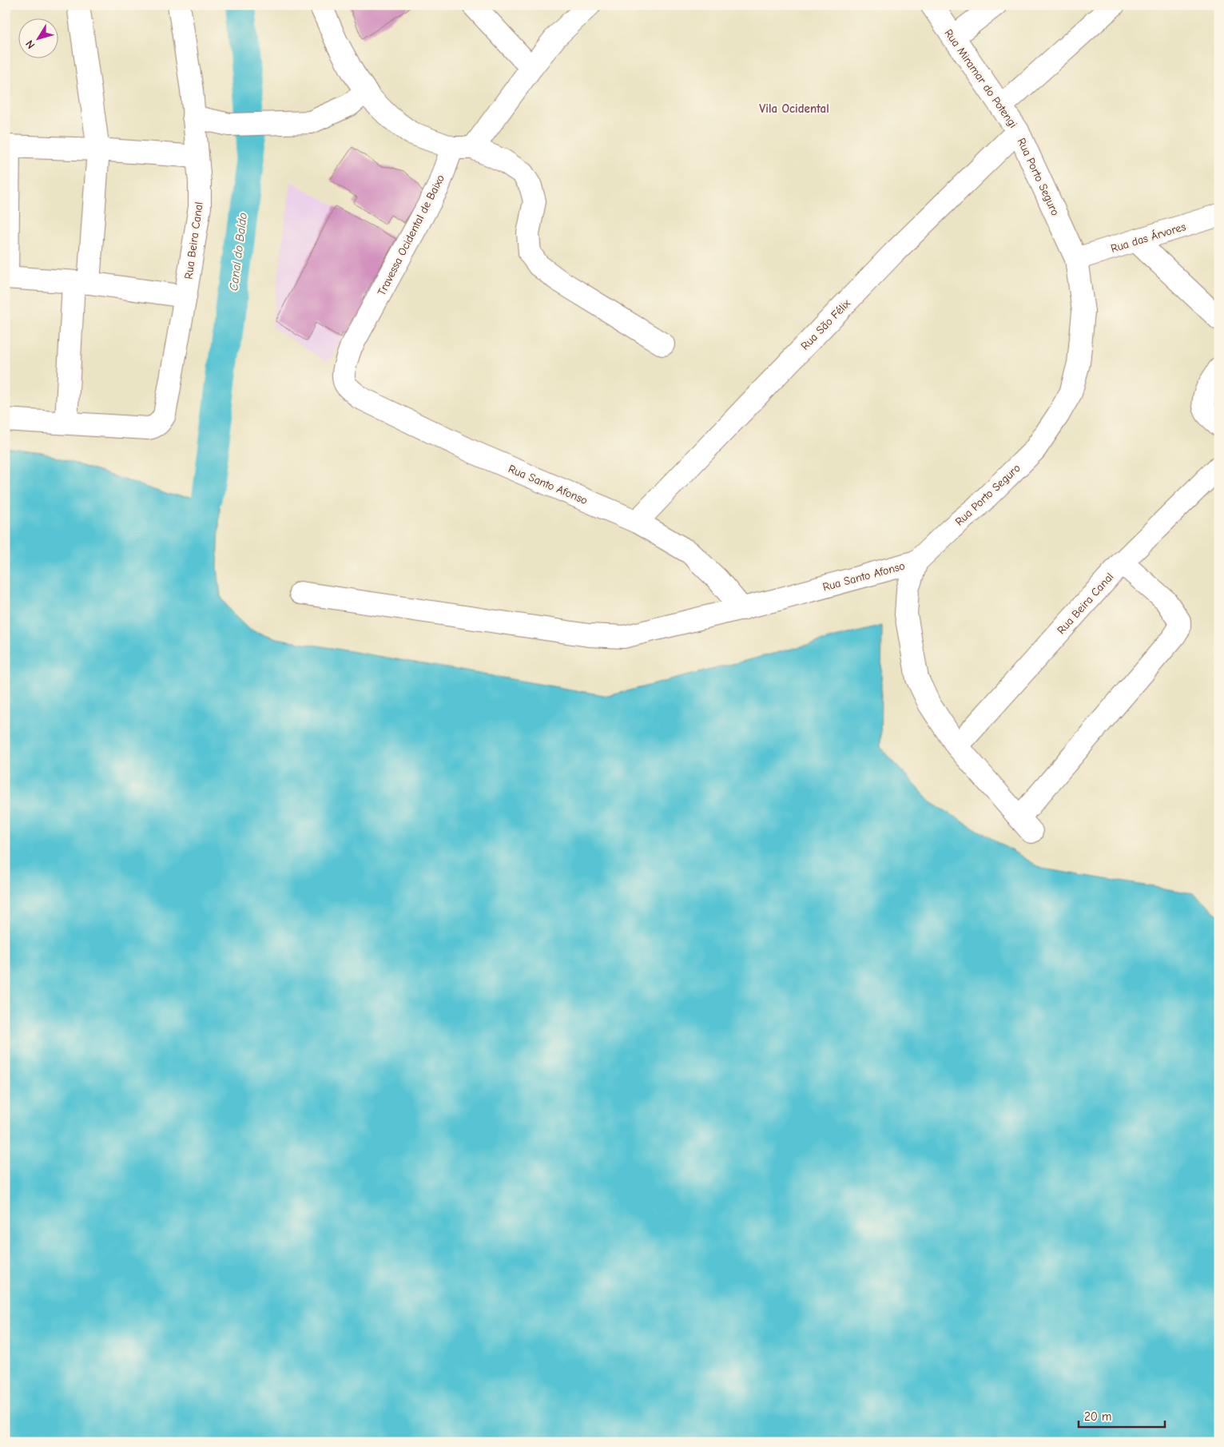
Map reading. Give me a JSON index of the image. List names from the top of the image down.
{
  "streets": {
    "street": [
      "Rua Miramar do Potengi",
      "Rua Porto Seguro",
      "Travessa Ocidental de Baixo",
      "Rua das Árvores",
      "Rua Beira Canal",
      "Rua São Félix",
      "Rua Santo Afonso"
    ]
  },
  "crossings": [
    ["Rua Miramar do Potengi", "Rua Porto Seguro"],
    ["Rua Miramar do Potengi", "Rua São Félix"],
    ["Rua Porto Seguro", "Rua das Árvores"],
    ["Rua Porto Seguro", "Rua São Félix"],
    ["Rua Porto Seguro", "Rua Santo Afonso"],
    ["Travessa Ocidental de Baixo", "Rua Santo Afonso"],
    ["Rua São Félix", "Rua Santo Afonso"]
  ],
  "districts": ["Vila Ocidental"],
  "water": ["Canal do Baldo"],
  "scale_bar": "20 m",
  "north": "bottom left"
}
